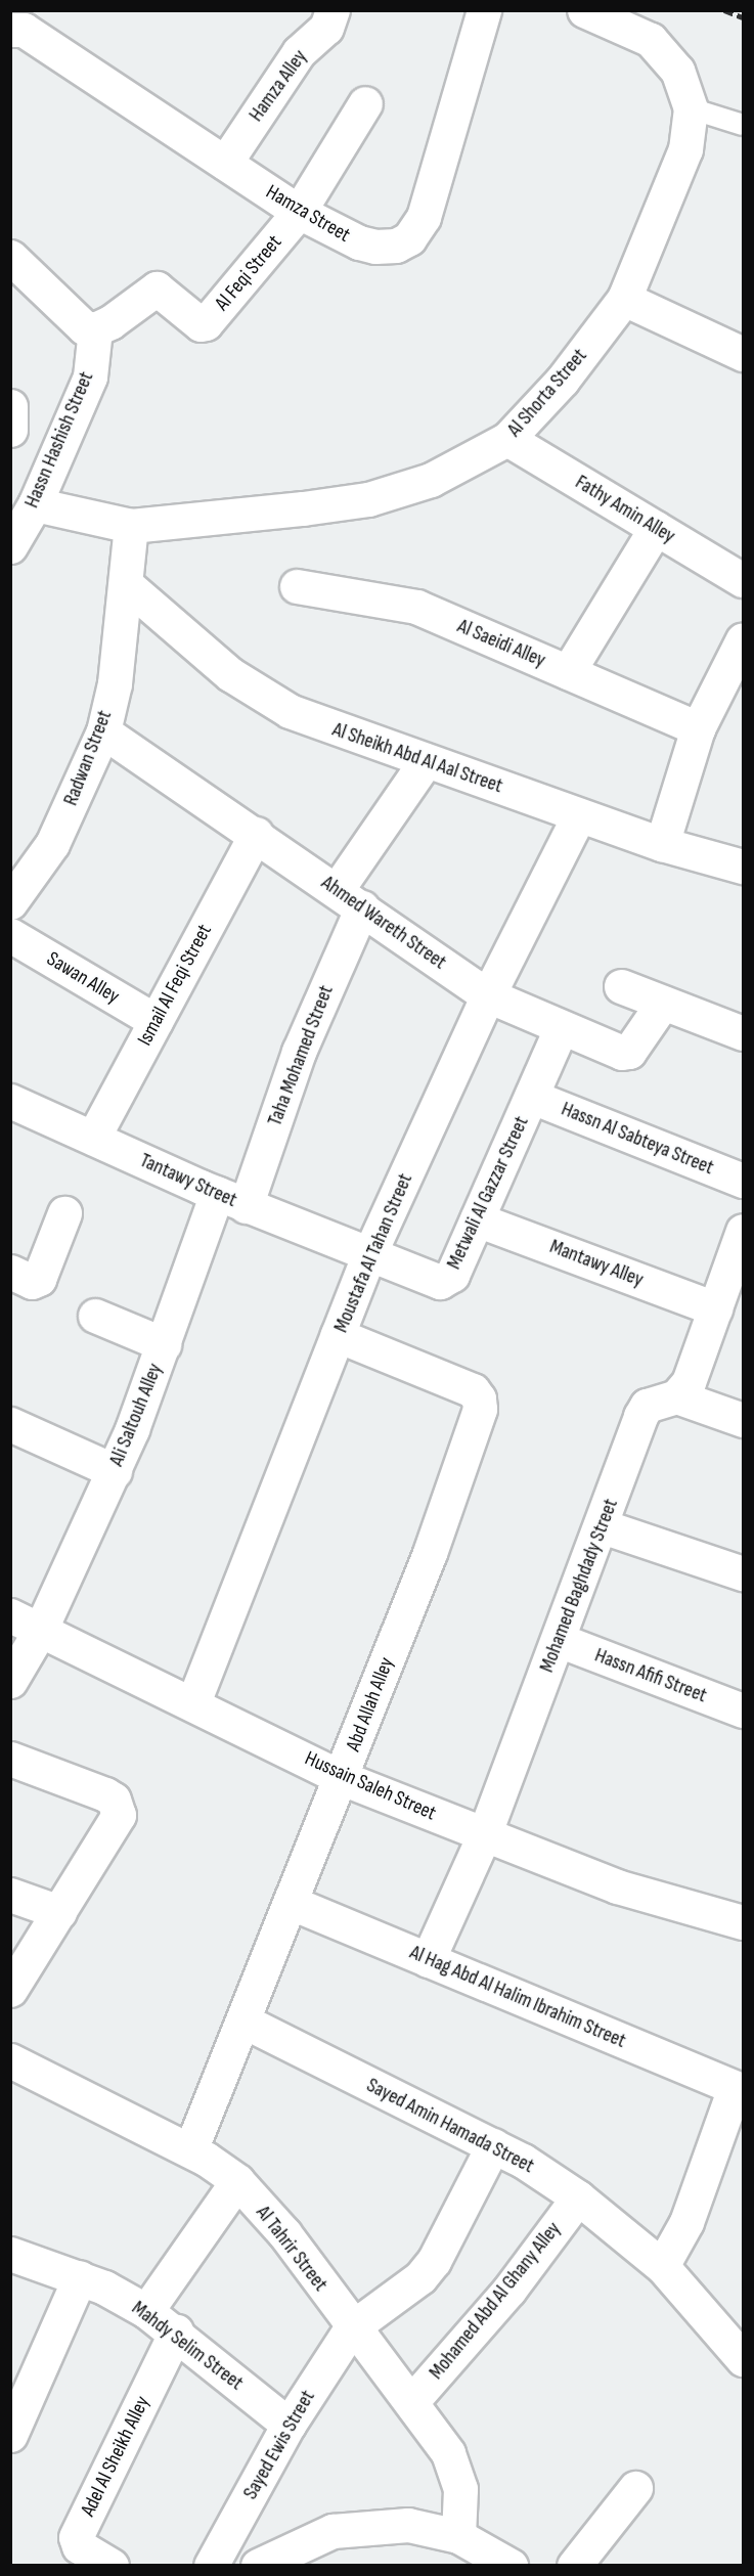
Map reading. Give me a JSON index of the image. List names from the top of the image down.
{
  "streets": {
    "street": [
      "Hamza Alley",
      "Hamza Street",
      "Al Feqi Street",
      "Al Shorta Street",
      "Hassn Hashish Street",
      "Fathy Amin Alley",
      "Al Saeidi Alley",
      "Radwan Street",
      "Al Sheikh Abd Al Aal Street",
      "Ahmed Wareth Street",
      "Sawan Alley",
      "Ismail Al Feqi Street",
      "Taha Mohamed Street",
      "Hassn Al Sabteya Street",
      "Tantawy Street",
      "Metwali Al Gazzar Street",
      "Moustafa Al Tahan Street",
      "Mantawy Alley",
      "Ali Saltouh Alley",
      "Mohamed Baghdady Street",
      "Hassn Afifi Street",
      "Abd Allah Alley",
      "Hussain Saleh Street",
      "Al Hag Abd Al Halim Ibrahim Street",
      "Sayed Amin Hamada Street",
      "Al Tahrir Street",
      "Mohamed Abd Al Ghany Alley",
      "Mahdy Selim Street",
      "Sayed Ewis Street",
      "Adel Al Sheikh Alley"
    ]
  },
  "crossings": [
    ["Hamza Alley", "Hamza Street"],
    ["Hamza Street", "Al Feqi Street"],
    ["Al Feqi Street", "Hassn Hashish Street"],
    ["Al Shorta Street", "Hassn Hashish Street"],
    ["Al Shorta Street", "Fathy Amin Alley"],
    ["Al Shorta Street", "Radwan Street"],
    ["Radwan Street", "Al Sheikh Abd Al Aal Street"],
    ["Radwan Street", "Ahmed Wareth Street"],
    ["Al Sheikh Abd Al Aal Street", "Taha Mohamed Street"],
    ["Al Sheikh Abd Al Aal Street", "Moustafa Al Tahan Street"],
    ["Ahmed Wareth Street", "Ismail Al Feqi Street"],
    ["Ahmed Wareth Street", "Taha Mohamed Street"],
    ["Ahmed Wareth Street", "Metwali Al Gazzar Street"],
    ["Ahmed Wareth Street", "Moustafa Al Tahan Street"],
    ["Sawan Alley", "Ismail Al Feqi Street"],
    ["Ismail Al Feqi Street", "Tantawy Street"],
    ["Taha Mohamed Street", "Tantawy Street"],
    ["Taha Mohamed Street", "Ali Saltouh Alley"],
    ["Hassn Al Sabteya Street", "Metwali Al Gazzar Street"],
    ["Tantawy Street", "Metwali Al Gazzar Street"],
    ["Tantawy Street", "Moustafa Al Tahan Street"],
    ["Tantawy Street", "Ali Saltouh Alley"],
    ["Metwali Al Gazzar Street", "Moustafa Al Tahan Street"],
    ["Metwali Al Gazzar Street", "Mantawy Alley"],
    ["Moustafa Al Tahan Street", "Abd Allah Alley"],
    ["Moustafa Al Tahan Street", "Hussain Saleh Street"],
    ["Ali Saltouh Alley", "Hussain Saleh Street"],
    ["Mohamed Baghdady Street", "Hassn Afifi Street"],
    ["Mohamed Baghdady Street", "Hussain Saleh Street"],
    ["Mohamed Baghdady Street", "Al Hag Abd Al Halim Ibrahim Street"],
    ["Abd Allah Alley", "Hussain Saleh Street"],
    ["Abd Allah Alley", "Al Hag Abd Al Halim Ibrahim Street"],
    ["Abd Allah Alley", "Sayed Amin Hamada Street"],
    ["Abd Allah Alley", "Al Tahrir Street"],
    ["Sayed Amin Hamada Street", "Mohamed Abd Al Ghany Alley"],
    ["Al Tahrir Street", "Mohamed Abd Al Ghany Alley"],
    ["Al Tahrir Street", "Sayed Ewis Street"],
    ["Mahdy Selim Street", "Sayed Ewis Street"],
    ["Mahdy Selim Street", "Adel Al Sheikh Alley"]
  ]
}
